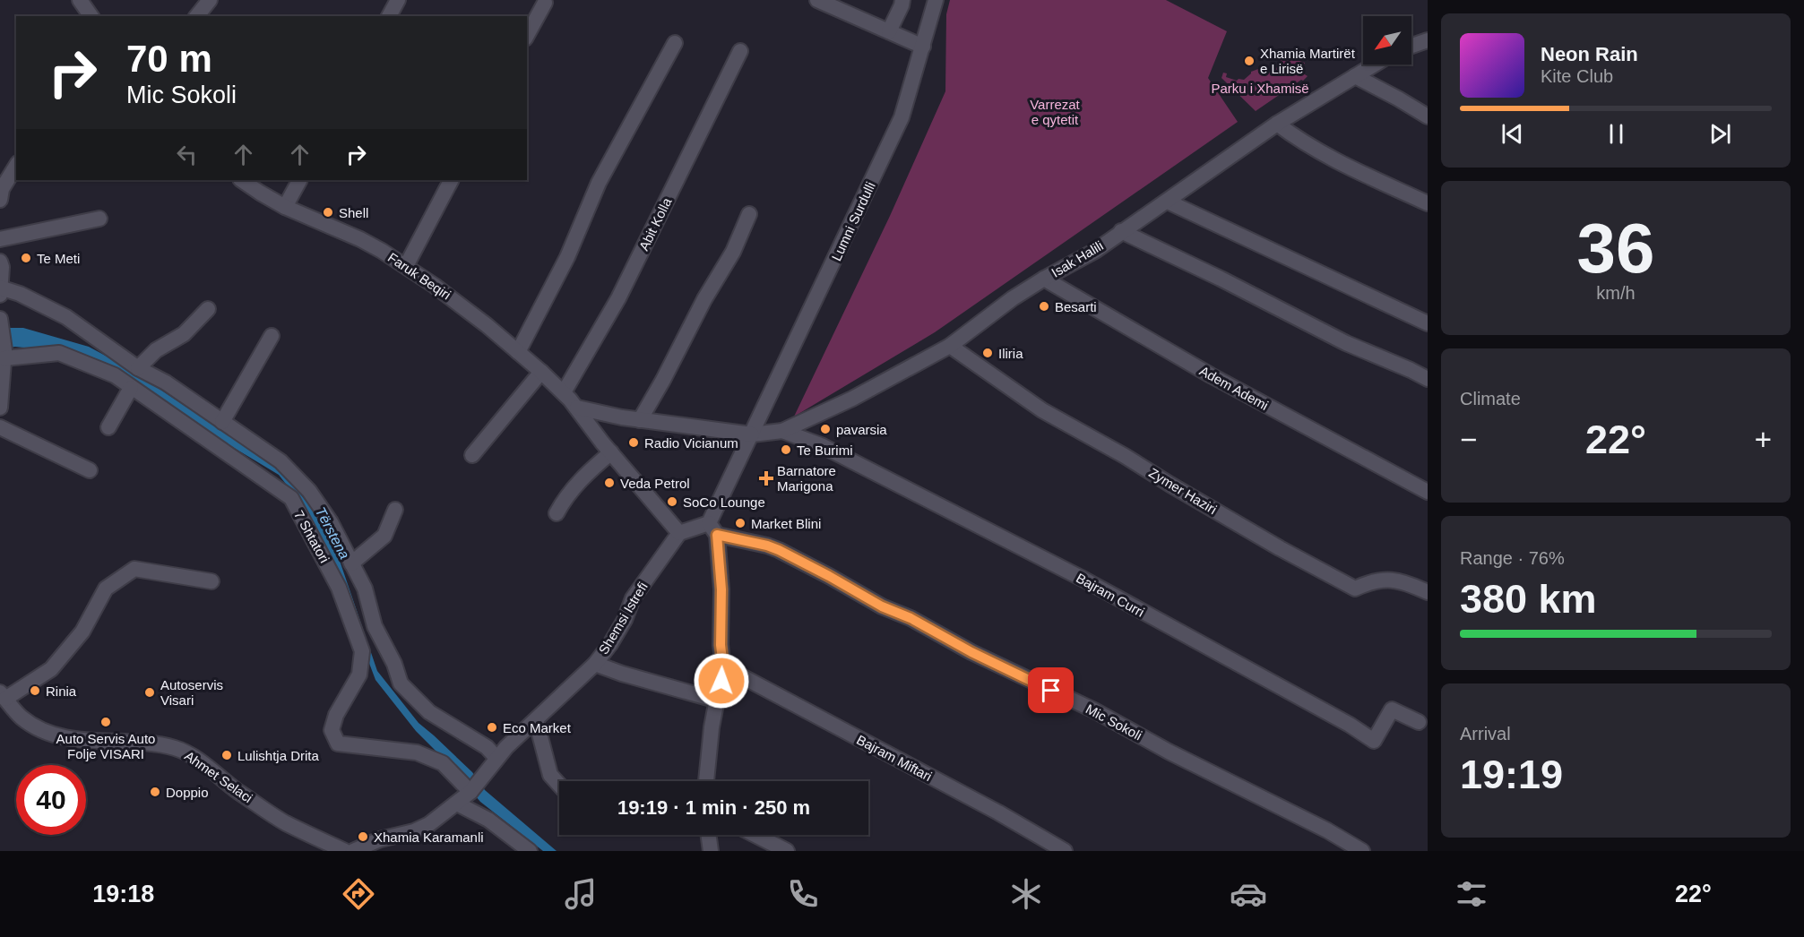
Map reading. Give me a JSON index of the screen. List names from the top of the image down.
{
  "streets": {
    "street": [
      "Lumni Surdulli",
      "Abit Kolla",
      "Isak Halili",
      "Faruk Beqiri",
      "Adem Ademi",
      "Zymer Haziri",
      "7 Shtatori",
      "Bajram Curri",
      "Shemsi Istrefi",
      "Mic Sokoli",
      "Bajram Miftari",
      "Ahmet Selaci"
    ]
  },
  "crossings": [
    ["Lumni Surdulli", "Isak Halili"],
    ["Abit Kolla", "Faruk Beqiri"],
    ["Isak Halili", "Adem Ademi"],
    ["Isak Halili", "Zymer Haziri"],
    ["Isak Halili", "Bajram Curri"],
    ["Faruk Beqiri", "Shemsi Istrefi"],
    ["7 Shtatori", "Shemsi Istrefi"]
  ],
  "water": ["Tërstena"],
  "parks": ["Parku i Xhamisë", "Varrezat e qytetit"],
  "places": {
    "other": [
      "Xhamia Martirët e Lirisë",
      "Shell",
      "Te Meti",
      "Besarti",
      "Iliria",
      "pavarsia",
      "Radio Vicianum",
      "Te Burimi",
      "Veda Petrol",
      "SoCo Lounge",
      "Market Blini",
      "Rinia",
      "Autoservis Visari",
      "Auto Servis Auto Folje VISARI",
      "Eco Market",
      "Lulishtja Drita",
      "Doppio",
      "Xhamia Karamanli"
    ],
    "health": ["Barnatore Marigona"]
  },
  "north": "bottom left",
  "page": {
    "turn": ["70 m", "Mic Sokoli"],
    "song": ["Neon Rain", "Kite Club"],
    "tile": [
      ["36", "km/h"],
      "Climate",
      ["Range · 76%", "380 km"],
      ["Arrival", "19:19"]
    ],
    "heat": ["−", "22°", "+"],
    "limit": "40",
    "trip": "19:19 · 1 min · 250 m",
    "tabs": ["19:18", "22°"]
  }
}
